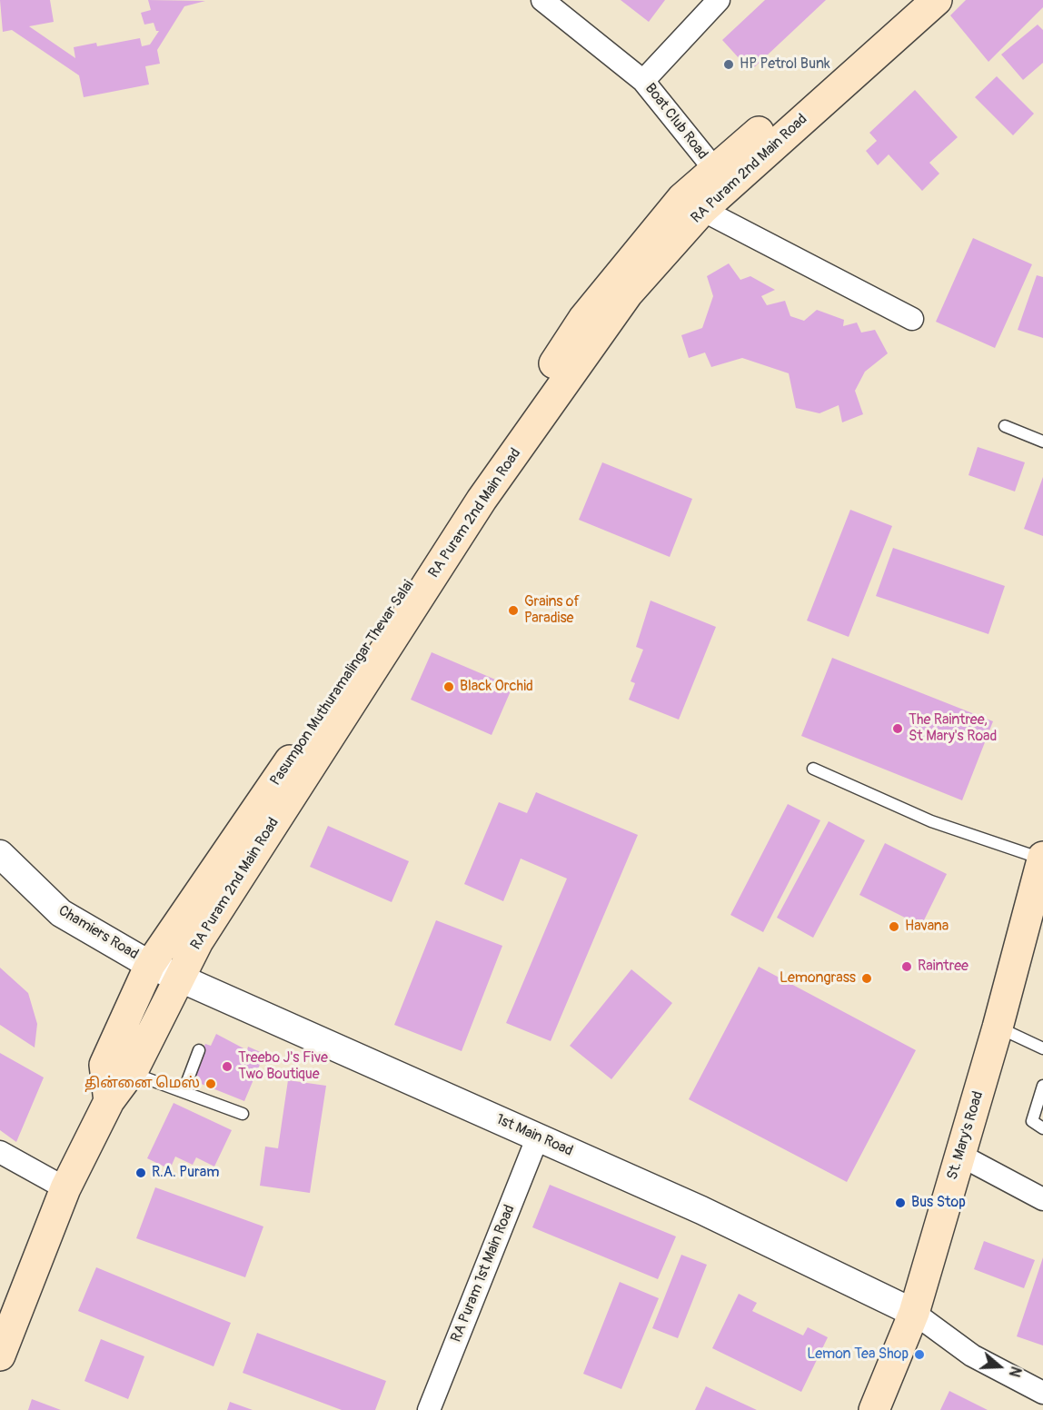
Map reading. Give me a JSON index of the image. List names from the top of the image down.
{
  "streets": {
    "main road": ["RA Puram 2nd Main Road", "Pasumpon Muthuramalingar Thevar Salai", "St. Mary's Road"],
    "street": [
      "Boat Club Road",
      "Chamiers Road",
      "1st Main Road",
      "RA Puram 1st Main Road"
    ]
  },
  "crossings": [
    ["Boat Club Road", "RA Puram 2nd Main Road"],
    ["Boat Club Road", "Pasumpon Muthuramalingar Thevar Salai"],
    ["RA Puram 2nd Main Road", "Pasumpon Muthuramalingar Thevar Salai"],
    ["RA Puram 2nd Main Road", "1st Main Road"],
    ["Pasumpon Muthuramalingar Thevar Salai", "Chamiers Road"],
    ["Pasumpon Muthuramalingar Thevar Salai", "1st Main Road"],
    ["Chamiers Road", "1st Main Road"],
    ["1st Main Road", "St. Mary's Road"],
    ["1st Main Road", "RA Puram 1st Main Road"]
  ],
  "places": [
    "HP Petrol Bunk",
    "Grains of Paradise",
    "Black Orchid",
    "The Raintree, St Mary's Road",
    "Havana",
    "Raintree",
    "Lemongrass",
    "Treebo J's Five Two Boutique",
    "தின்னை மெஸ்",
    "R.A. Puram",
    "Bus Stop",
    "Lemon Tea Shop"
  ],
  "north": "right"
}
